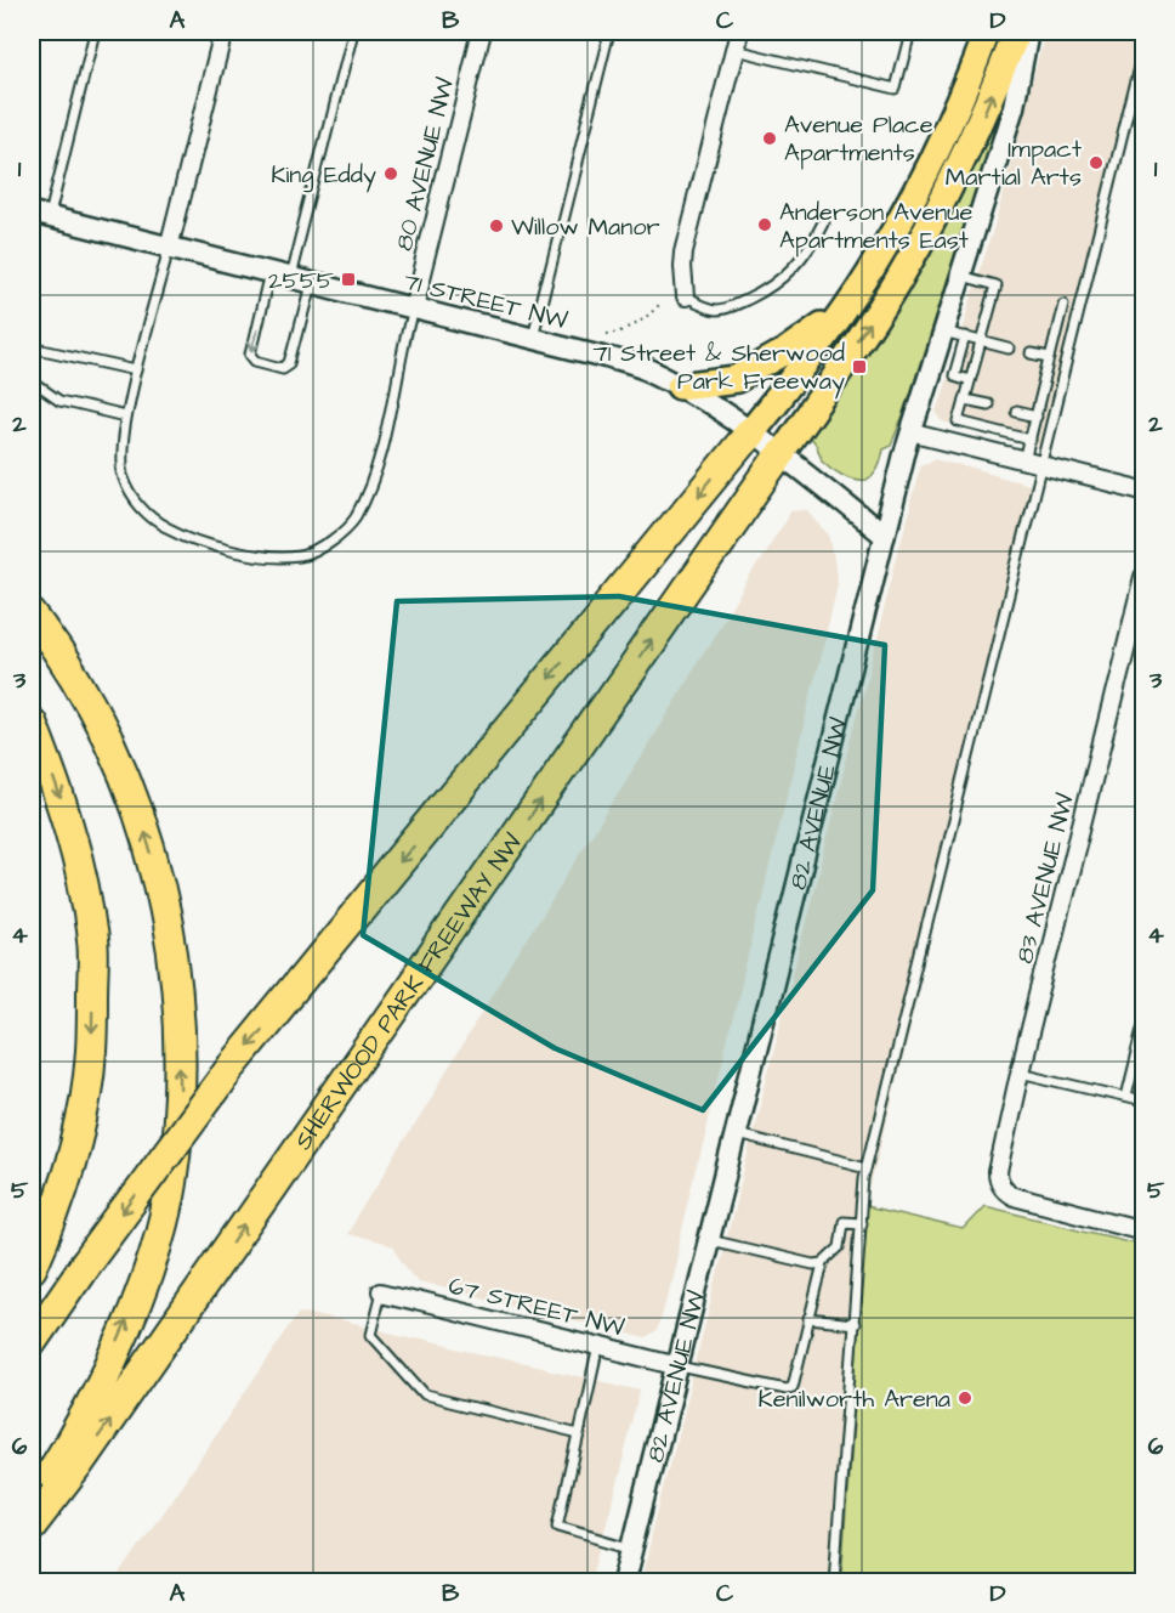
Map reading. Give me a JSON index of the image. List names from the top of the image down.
{
  "streets": {
    "highway": ["SHERWOOD PARK FREEWAY NW"],
    "street": [
      "80 AVENUE NW",
      "71 STREET NW",
      "82 AVENUE NW",
      "83 AVENUE NW",
      "67 STREET NW"
    ]
  },
  "crossings": [
    ["80 AVENUE NW", "71 STREET NW"],
    ["71 STREET NW", "82 AVENUE NW"],
    ["71 STREET NW", "SHERWOOD PARK FREEWAY NW"],
    ["82 AVENUE NW", "67 STREET NW"]
  ],
  "places": {
    "other": [
      "Avenue Place Apartments",
      "Impact Martial Arts",
      "King Eddy",
      "Anderson Avenue Apartments East",
      "Willow Manor",
      "Kenilworth Arena"
    ],
    "transit": ["2555", "71 Street & Sherwood Park Freeway"]
  },
  "grid": {
    "columns": [
      "A",
      "B",
      "C",
      "D"
    ],
    "rows": [
      "1",
      "2",
      "3",
      "4",
      "5",
      "6"
    ]
  }
}
